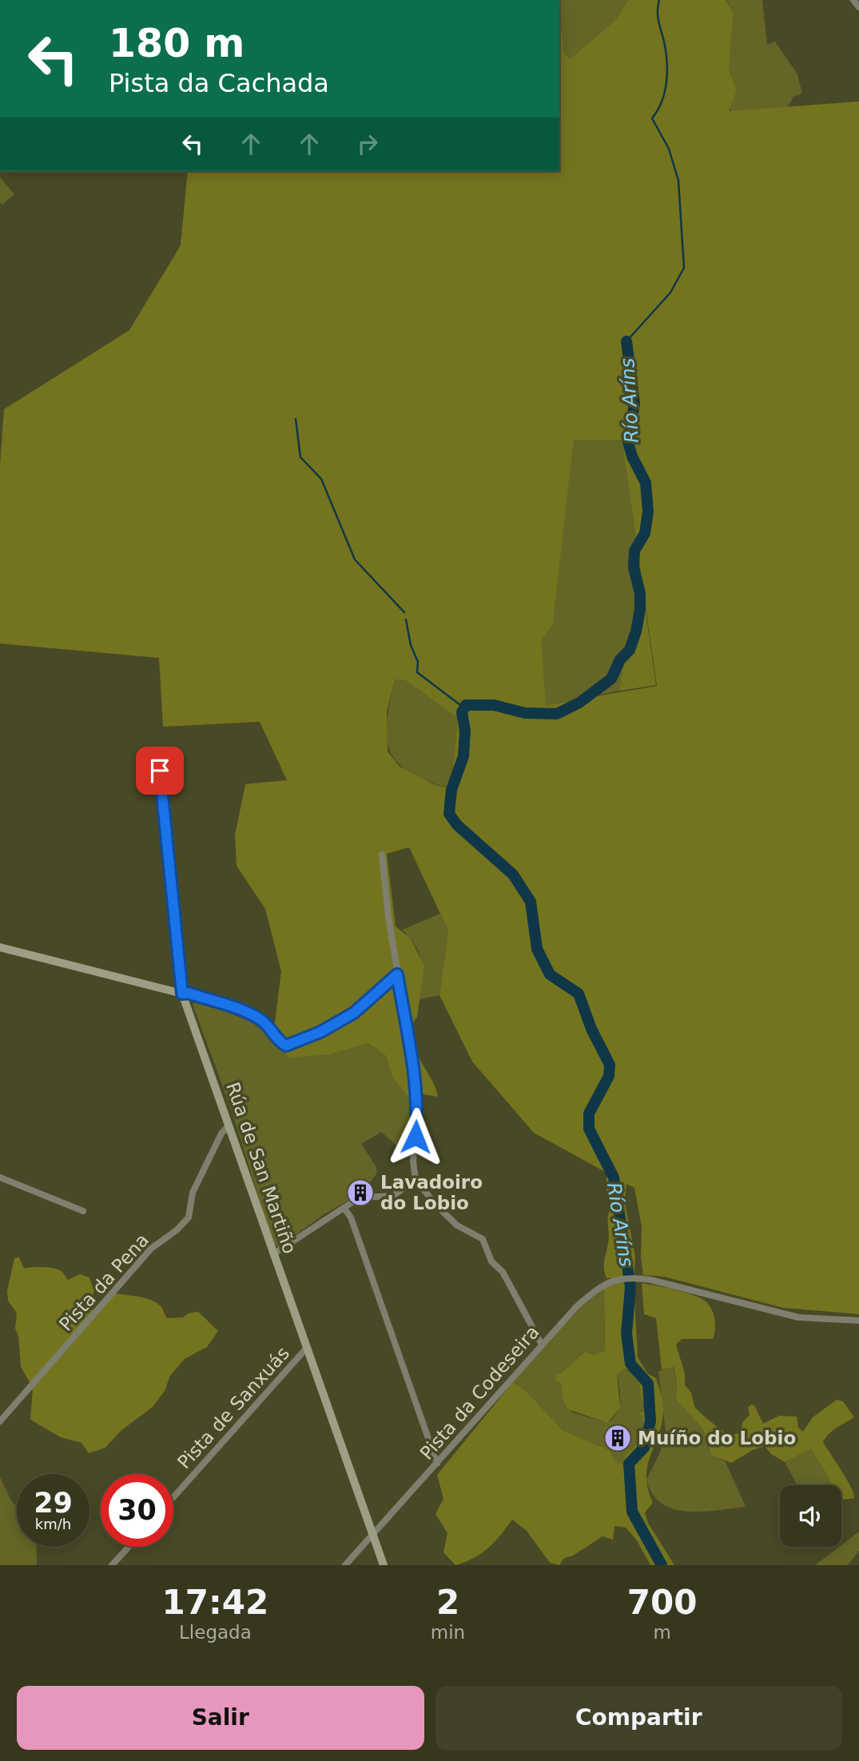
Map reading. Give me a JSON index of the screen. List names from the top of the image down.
{
  "streets": {
    "street": [
      "Rúa de San Martiño",
      "Pista da Pena",
      "Pista da Codeseira",
      "Pista de Sanxuás"
    ]
  },
  "crossings": [
    ["Rúa de San Martiño", "Pista da Pena"],
    ["Rúa de San Martiño", "Pista da Codeseira"],
    ["Rúa de San Martiño", "Pista de Sanxuás"]
  ],
  "water": ["Río Aríns"],
  "places": {
    "building": ["Lavadoiro do Lobio", "Muíño do Lobio"]
  },
  "page": {
    "turn": ["180 m", "Pista da Cachada"],
    "speed": "29 km/h",
    "limit": "30",
    "eta": [
      "17:42",
      "Llegada",
      "2",
      "min",
      "700",
      "m"
    ],
    "buttons": ["Salir", "Compartir"]
  }
}
